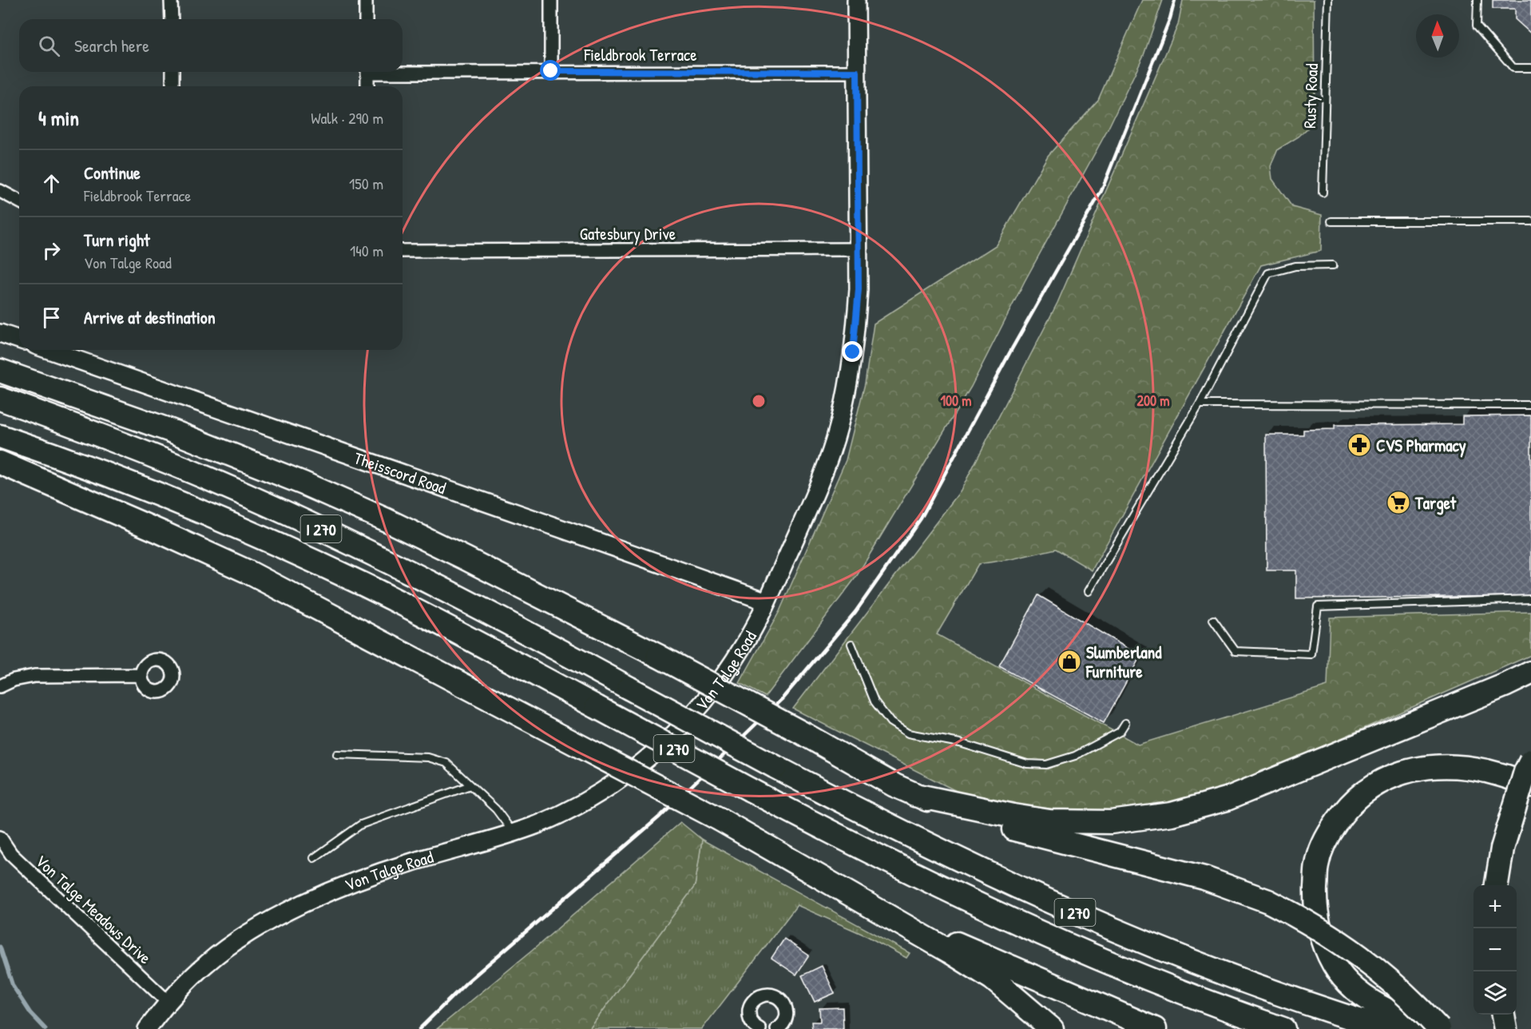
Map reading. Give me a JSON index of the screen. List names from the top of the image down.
{
  "streets": {
    "highway": ["I 270"],
    "street": [
      "Fieldbrook Terrace",
      "Gatesbury Drive",
      "Theisscord Road",
      "Von Talge Road",
      "Von Talge Meadows Drive"
    ],
    "lane": ["Rusty Road"]
  },
  "crossings": [
    ["Fieldbrook Terrace", "Von Talge Road"],
    ["Gatesbury Drive", "Von Talge Road"],
    ["Theisscord Road", "Von Talge Road"],
    ["Von Talge Road", "Von Talge Meadows Drive"]
  ],
  "places": {
    "pharmacy": ["CVS Pharmacy"],
    "supermarket": ["Target"],
    "shop": ["Slumberland Furniture"]
  },
  "north": "top",
  "page": {
    "search": "Search here",
    "heading": ["4 min", "Walk · 290 m"],
    "list": [
      ["Continue", "Fieldbrook Terrace", "150 m"],
      ["Turn right", "Von Talge Road", "140 m"],
      "Arrive at destination"
    ],
    "map_buttons": ["+", "−"]
  },
  "rings": ["100 m", "200 m"]
}
